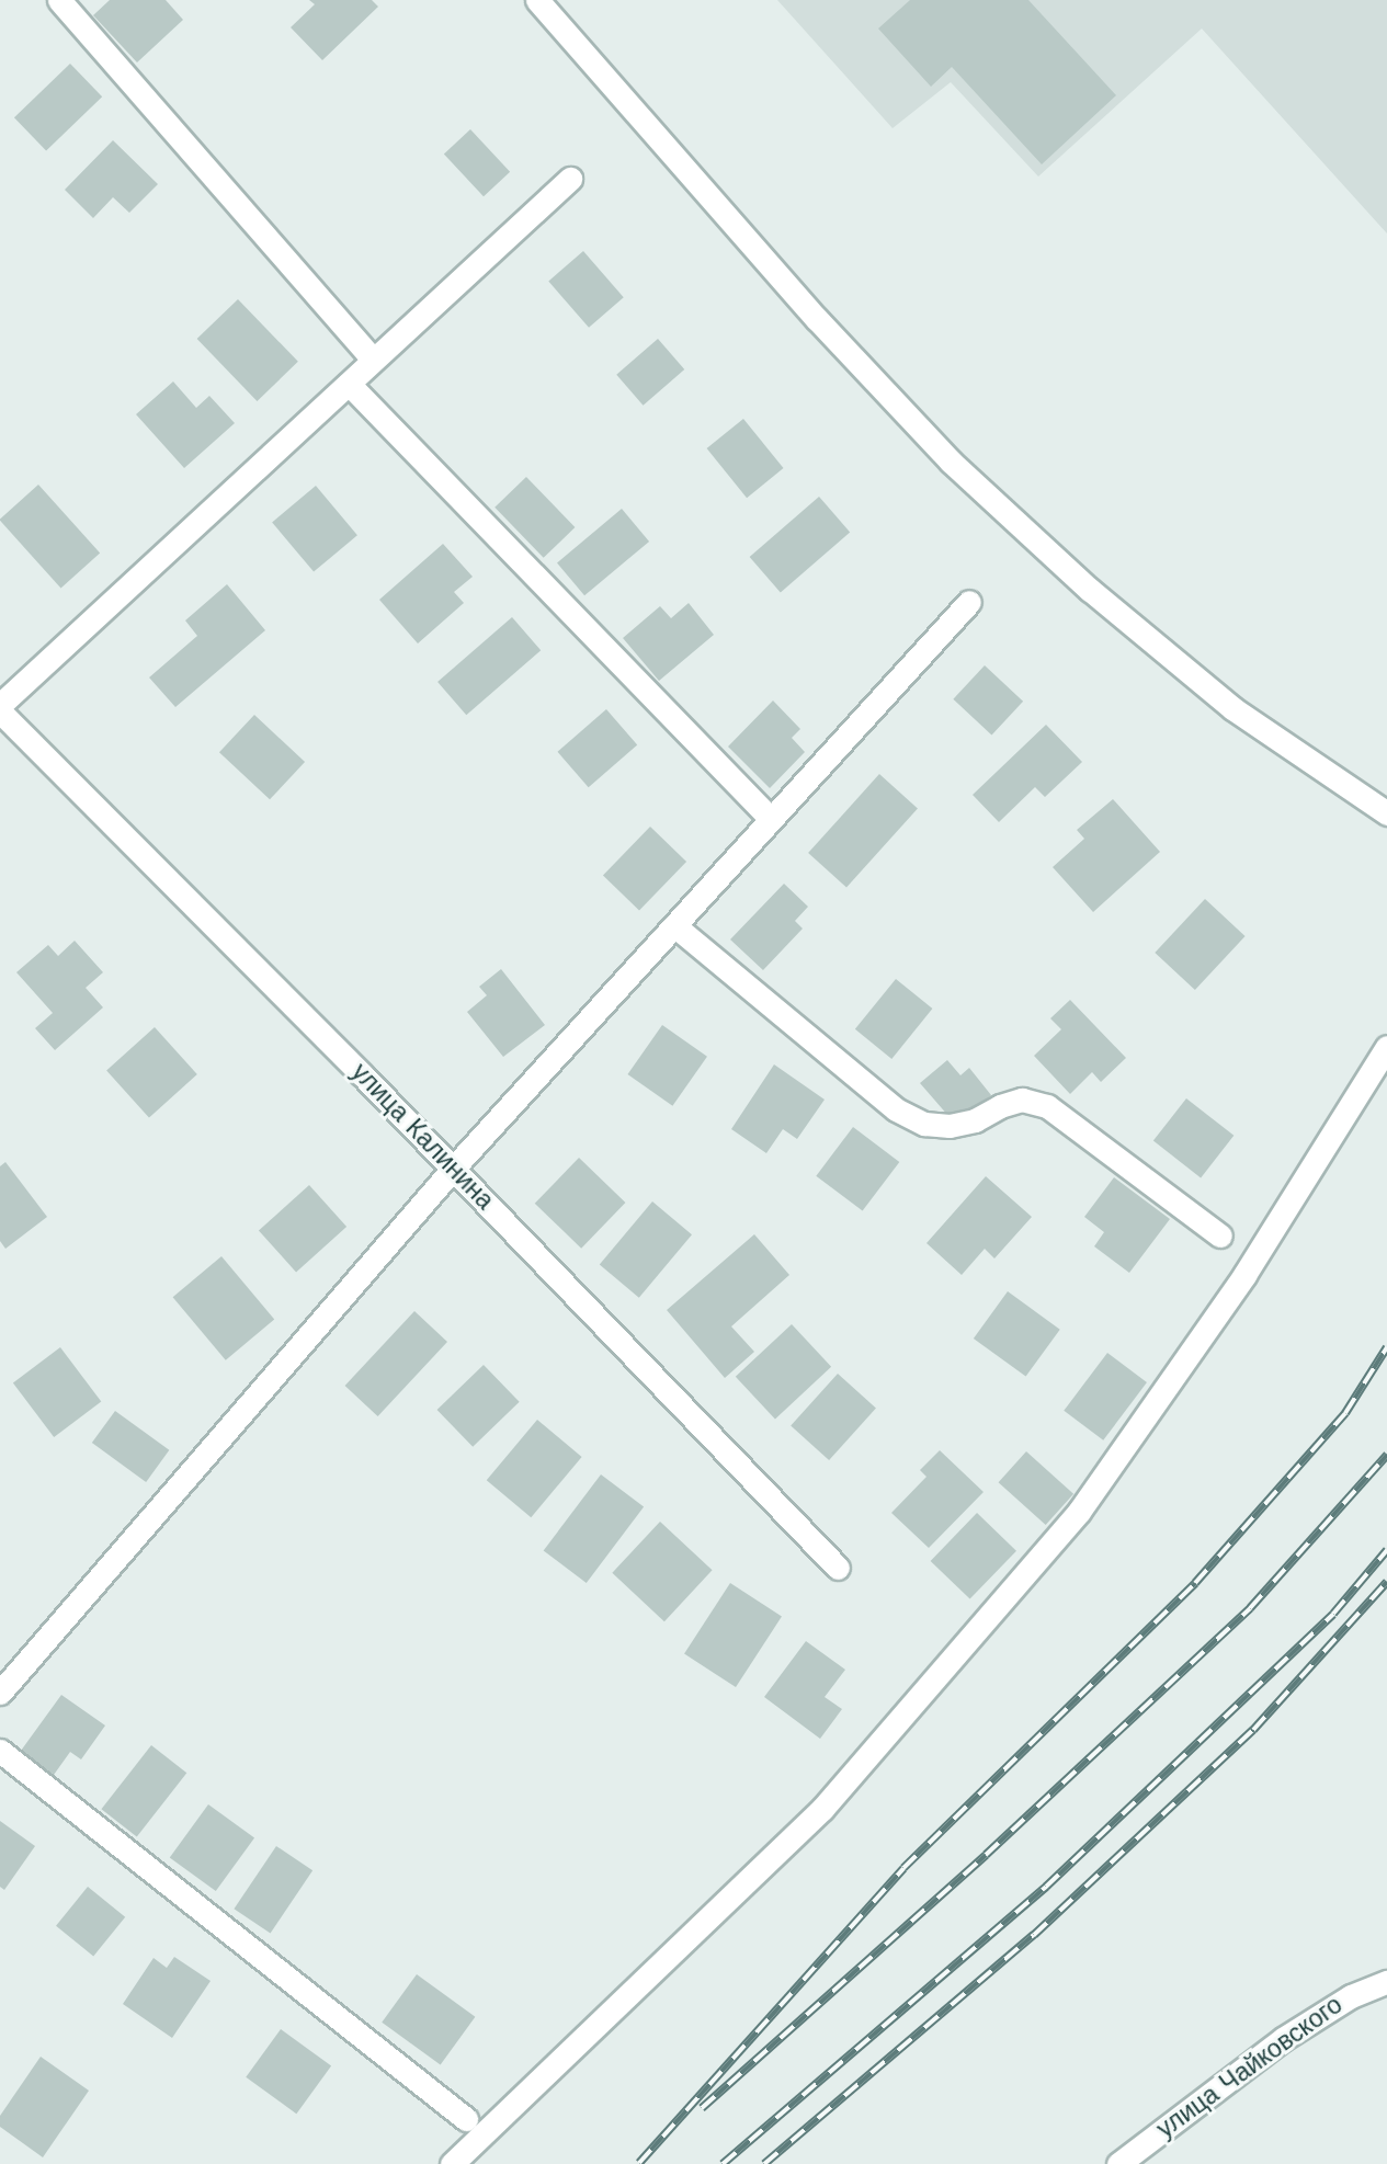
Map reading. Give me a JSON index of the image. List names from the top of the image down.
{
  "streets": {
    "street": ["улица Калинина", "улица Чайковского"]
  }
}
